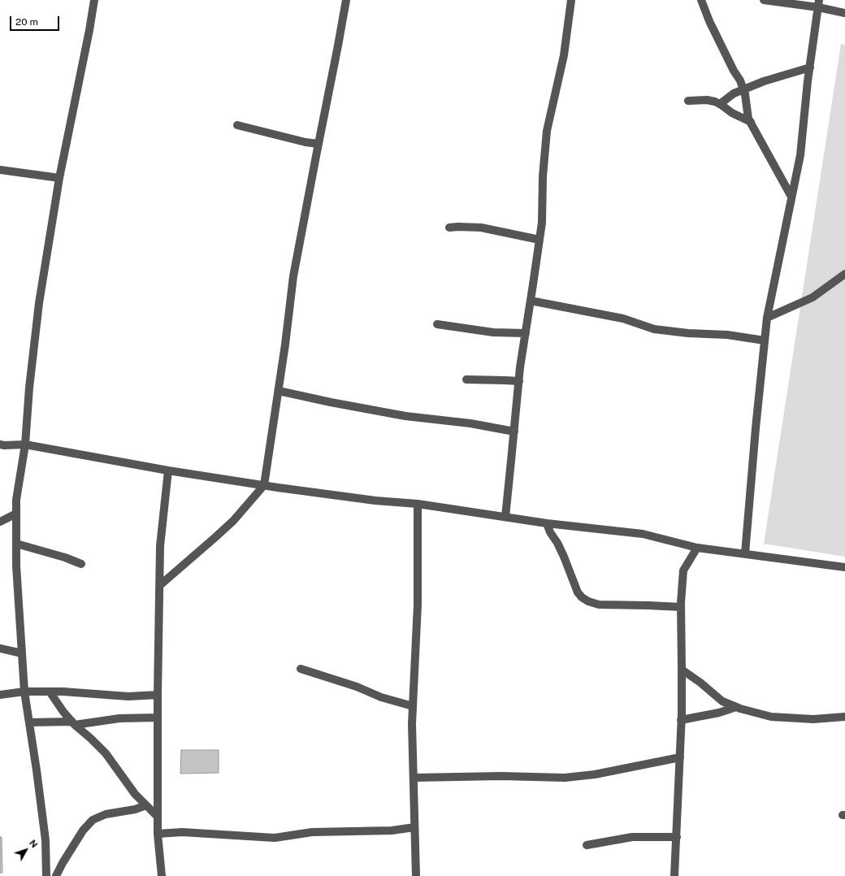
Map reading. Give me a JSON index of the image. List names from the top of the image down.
{
  "scale_bar": "20 m",
  "north": "top right"
}
